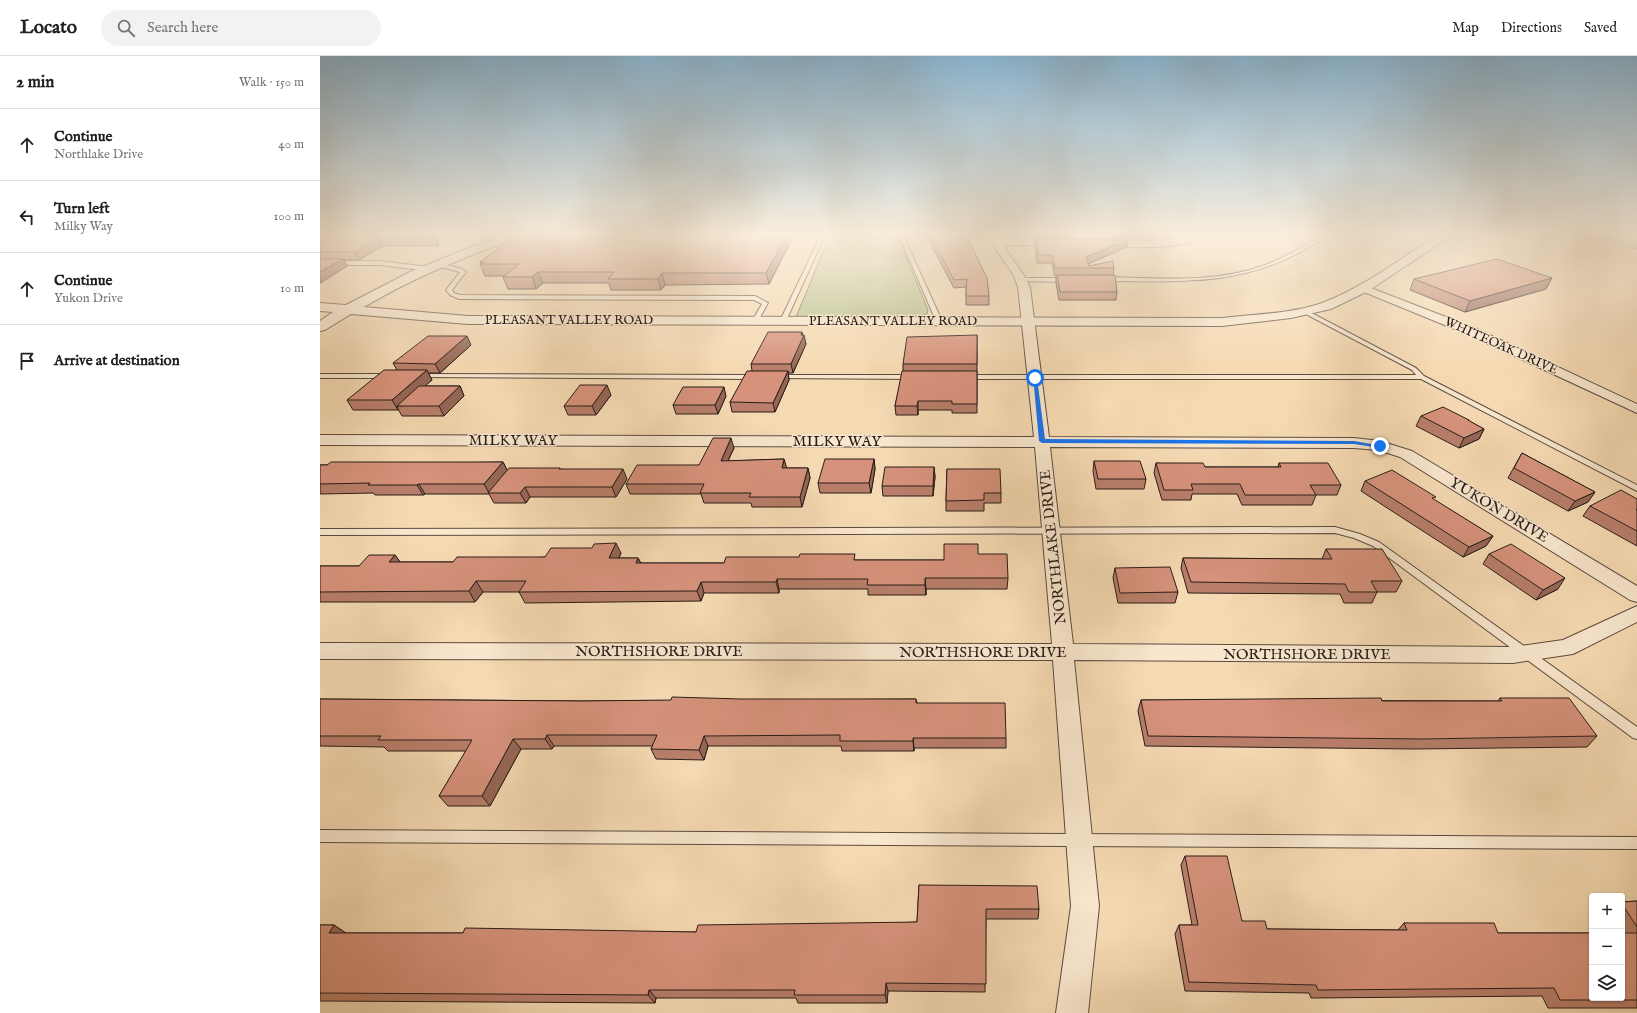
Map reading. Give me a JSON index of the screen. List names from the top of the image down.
{
  "streets": {
    "street": [
      "PLEASANT VALLEY ROAD",
      "WHITEOAK DRIVE",
      "MILKY WAY",
      "YUKON DRIVE",
      "NORTHLAKE DRIVE",
      "NORTHSHORE DRIVE"
    ]
  },
  "crossings": [
    ["PLEASANT VALLEY ROAD", "WHITEOAK DRIVE"],
    ["PLEASANT VALLEY ROAD", "NORTHLAKE DRIVE"],
    ["MILKY WAY", "YUKON DRIVE"],
    ["MILKY WAY", "NORTHLAKE DRIVE"],
    ["NORTHLAKE DRIVE", "NORTHSHORE DRIVE"]
  ],
  "page": {
    "header": "Locato",
    "search": "Search here",
    "nav": ["Map", "Directions", "Saved"],
    "heading": ["2 min", "Walk · 150 m"],
    "list": [
      ["Continue", "Northlake Drive", "40 m"],
      ["Turn left", "Milky Way", "100 m"],
      ["Continue", "Yukon Drive", "10 m"],
      "Arrive at destination"
    ],
    "map_buttons": ["+", "−"]
  }
}
